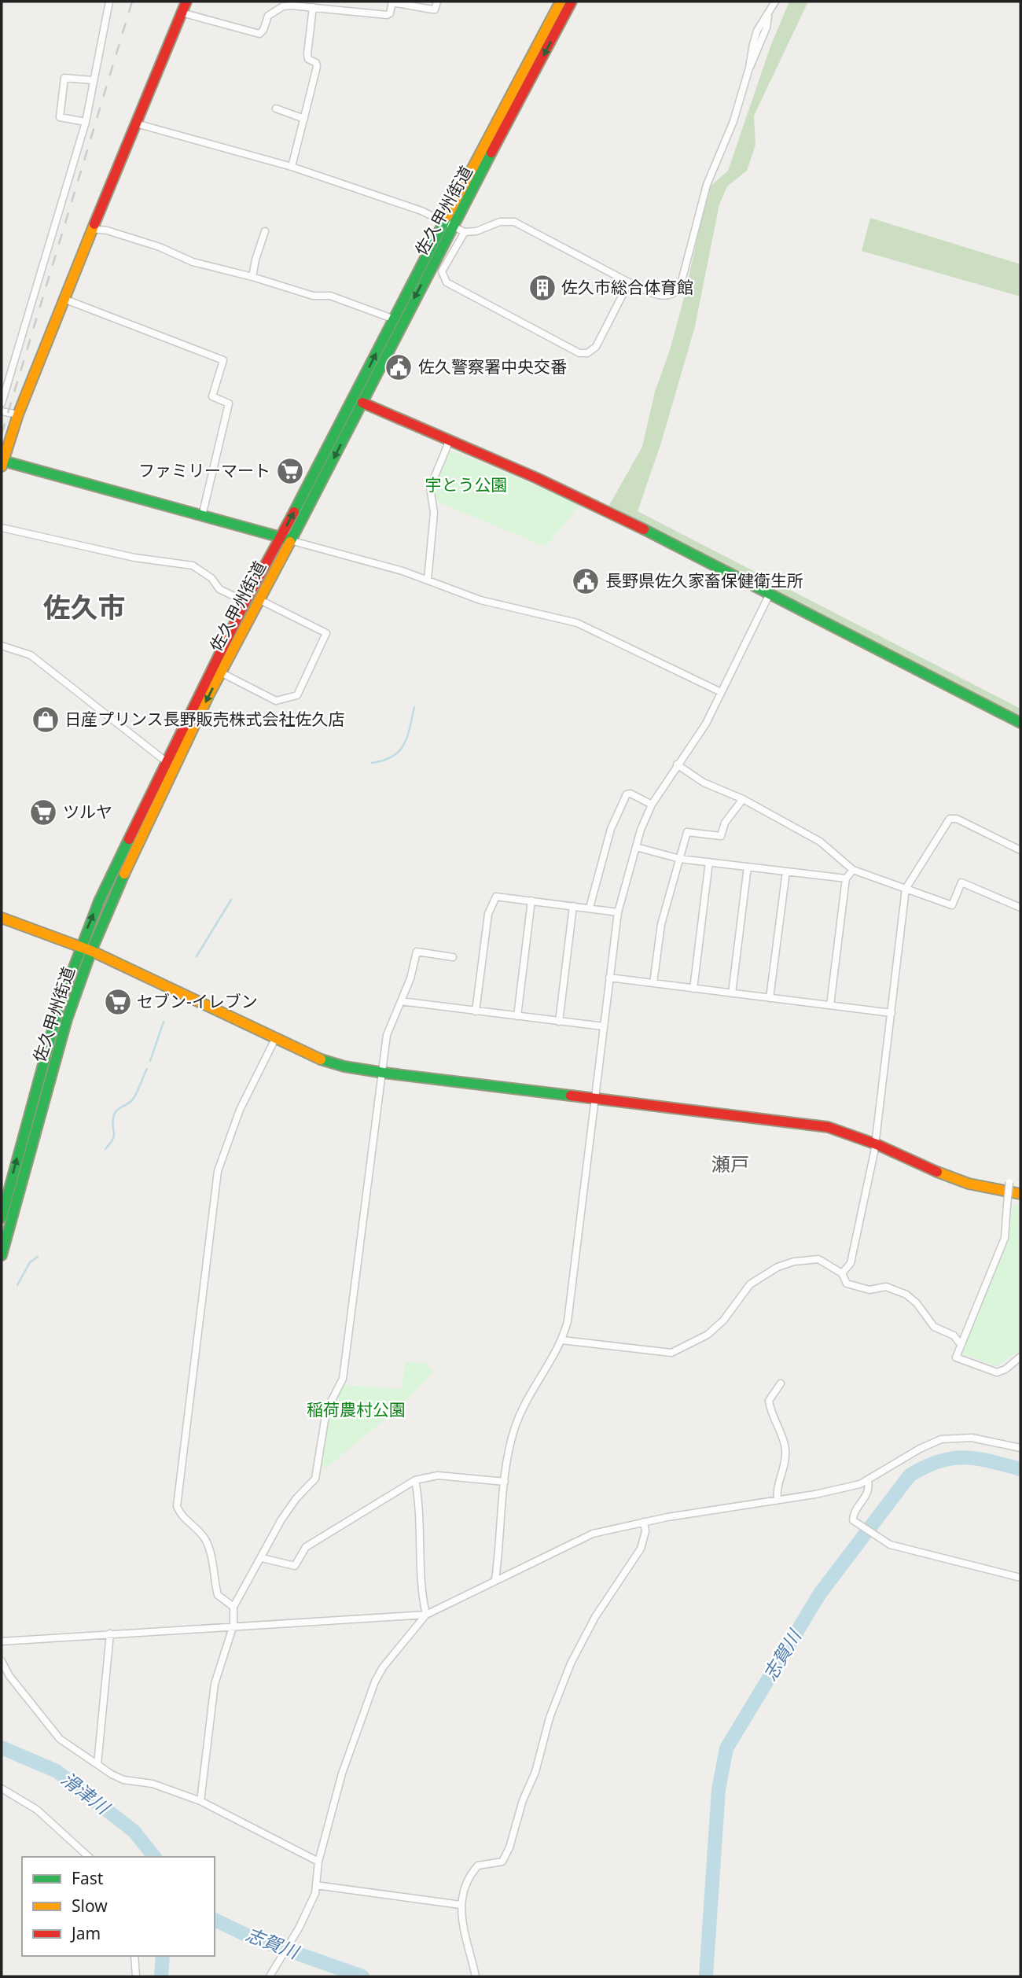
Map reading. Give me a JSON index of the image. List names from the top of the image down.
{
  "streets": {
    "main road": ["佐久甲州街道"]
  },
  "districts": ["佐久市", "瀬戸"],
  "water": ["志賀川", "滑津川"],
  "parks": ["宇とう公園", "稲荷農村公園"],
  "places": {
    "building": ["佐久市総合体育館"],
    "public building": ["佐久警察署中央交番", "長野県佐久家畜保健衛生所"],
    "supermarket": ["ファミリーマート", "ツルヤ", "セブン-イレブン"],
    "shop": ["日産プリンス長野販売株式会社佐久店"]
  },
  "legend": ["Fast", "Slow", "Jam"]
}
